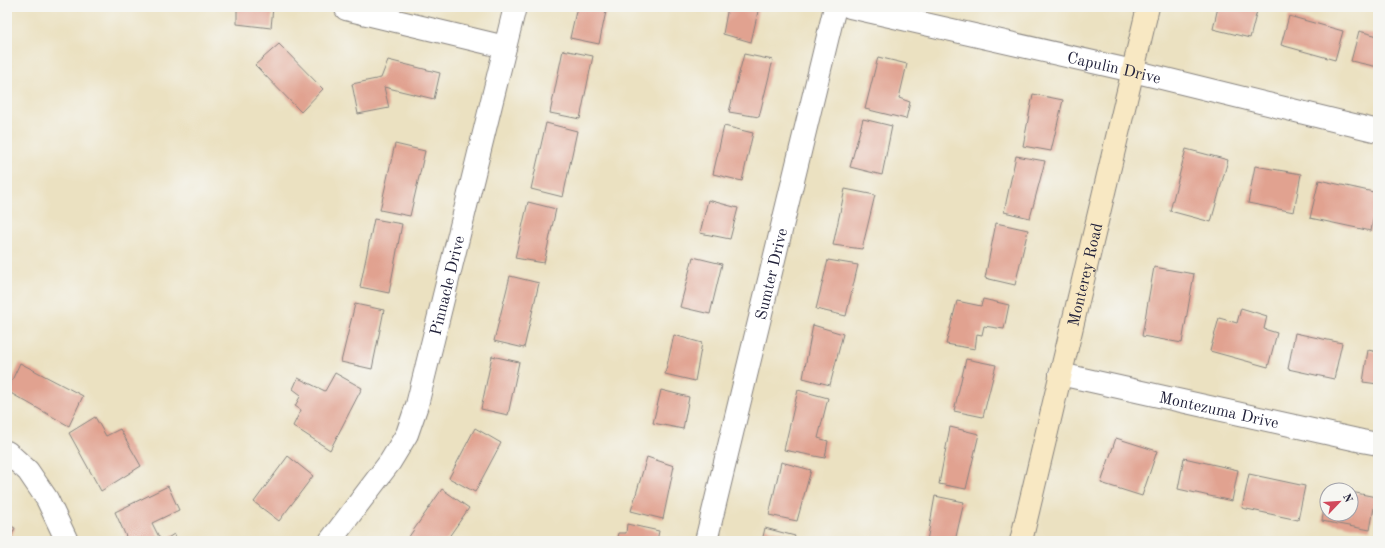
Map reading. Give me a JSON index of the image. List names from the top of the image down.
{
  "streets": {
    "street": [
      "Capulin Drive",
      "Sumter Drive",
      "Monterey Road",
      "Pinnacle Drive",
      "Montezuma Drive"
    ]
  },
  "crossings": [
    ["Capulin Drive", "Monterey Road"],
    ["Monterey Road", "Montezuma Drive"]
  ],
  "north": "top right"
}
